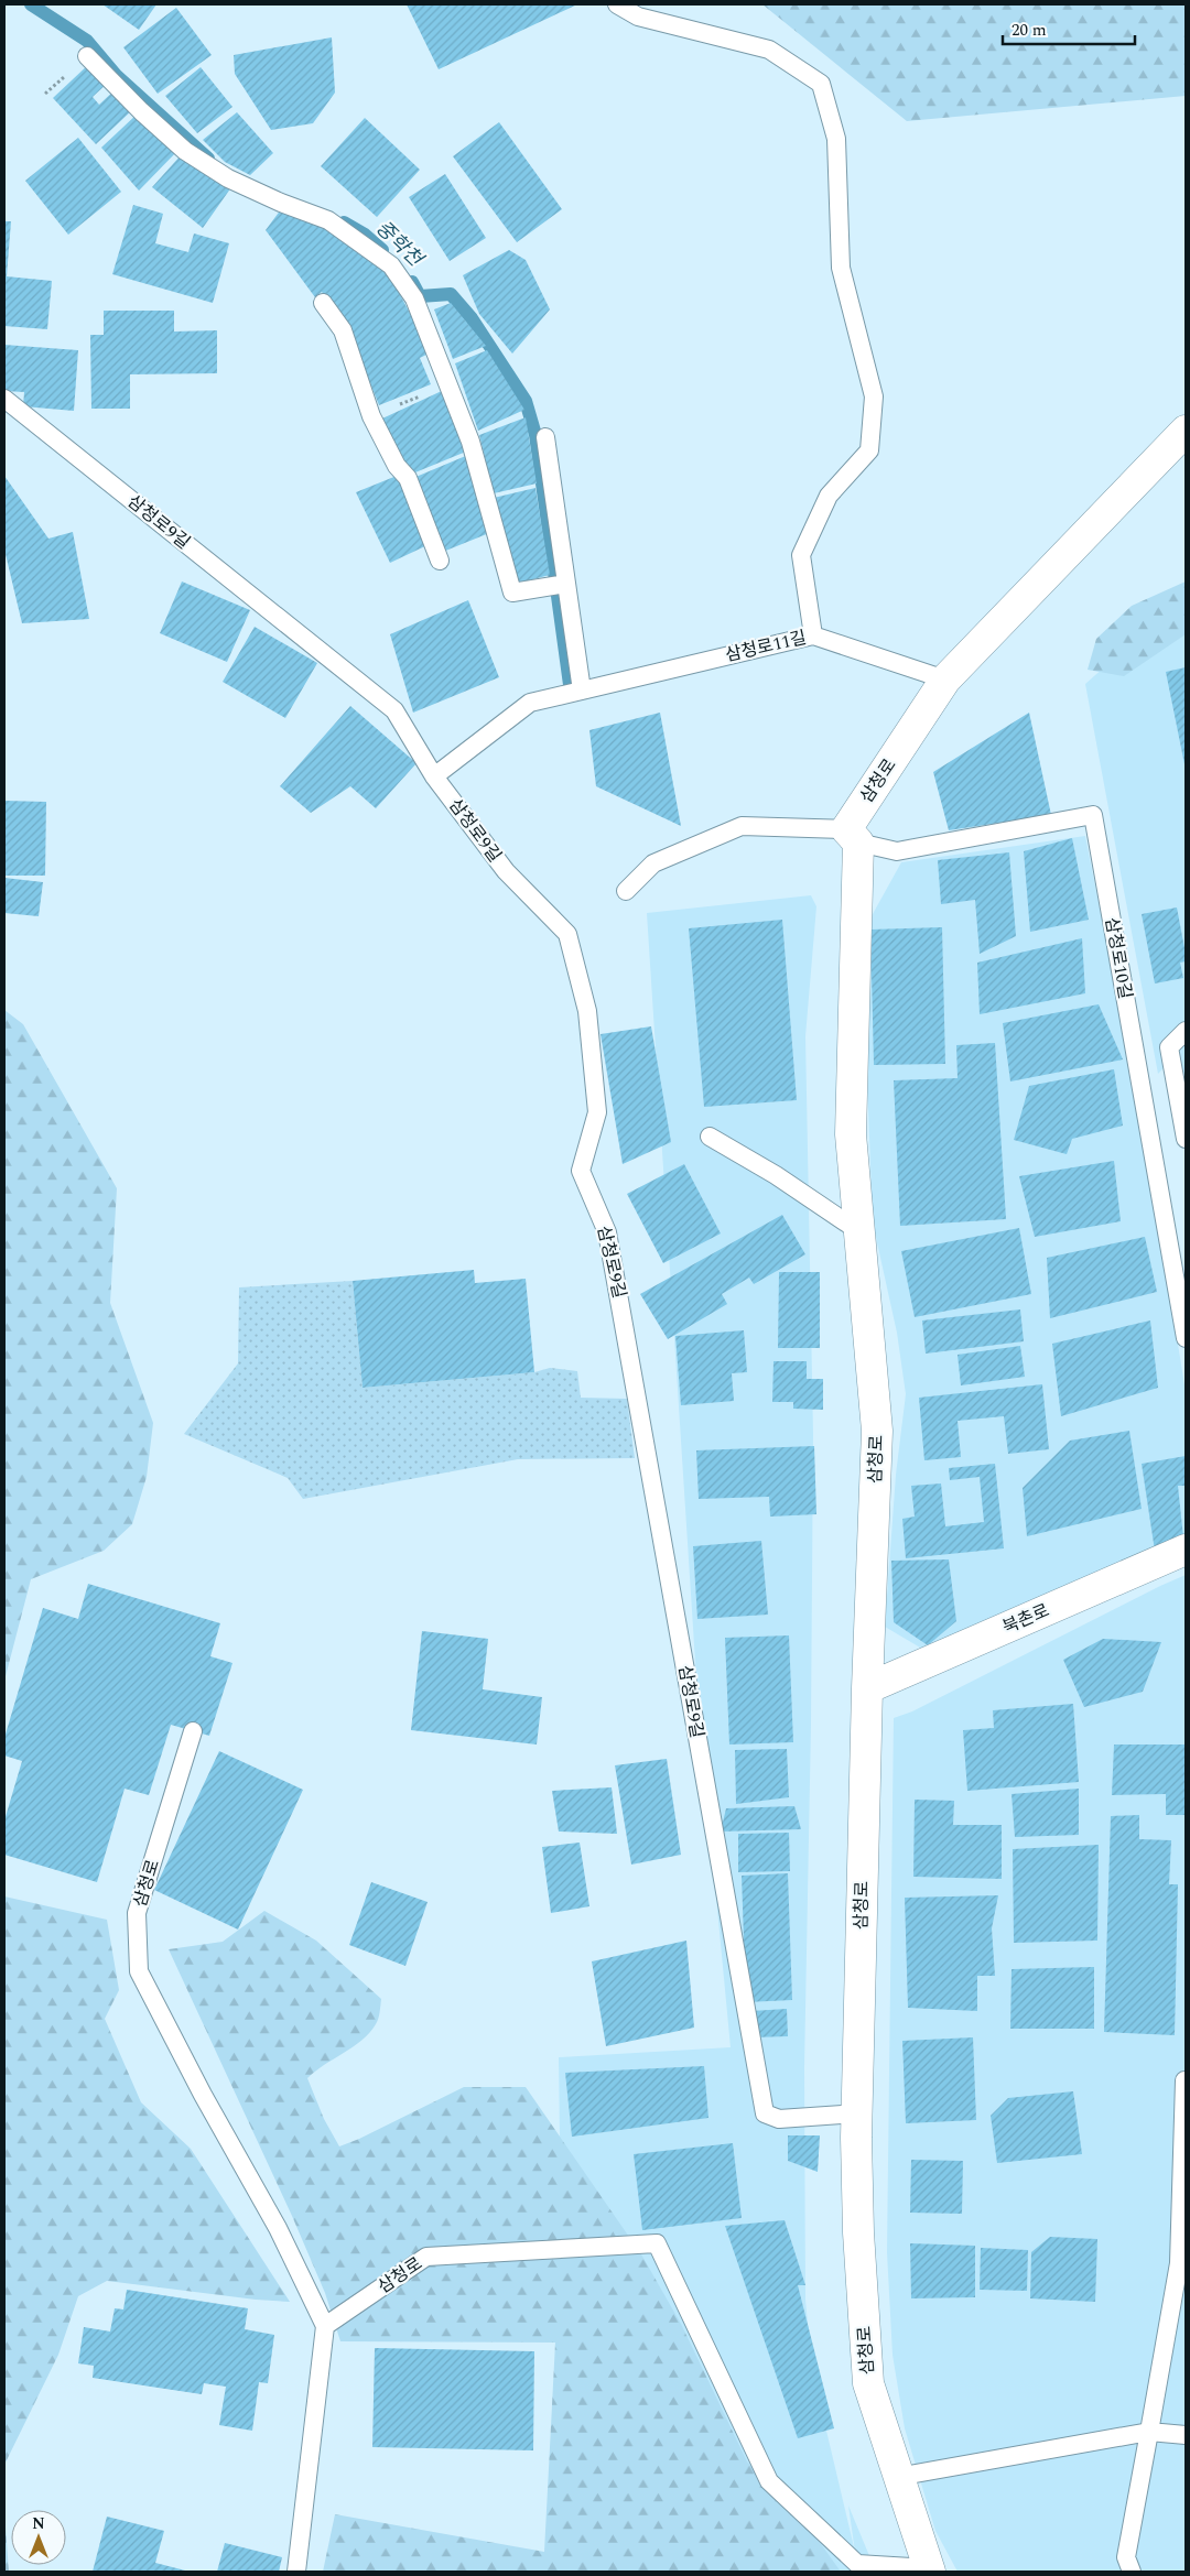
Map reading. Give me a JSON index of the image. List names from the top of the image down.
{
  "streets": {
    "street": ["삼청로", "북촌로"],
    "lane": ["삼청로9길", "삼청로11길", "삼청로10길"]
  },
  "crossings": [
    ["삼청로9길", "삼청로11길"],
    ["삼청로9길", "삼청로"],
    ["삼청로11길", "삼청로"],
    ["삼청로", "삼청로10길"],
    ["삼청로", "북촌로"]
  ],
  "water": ["중학천"],
  "scale_bar": "20 m",
  "north": "top"
}
